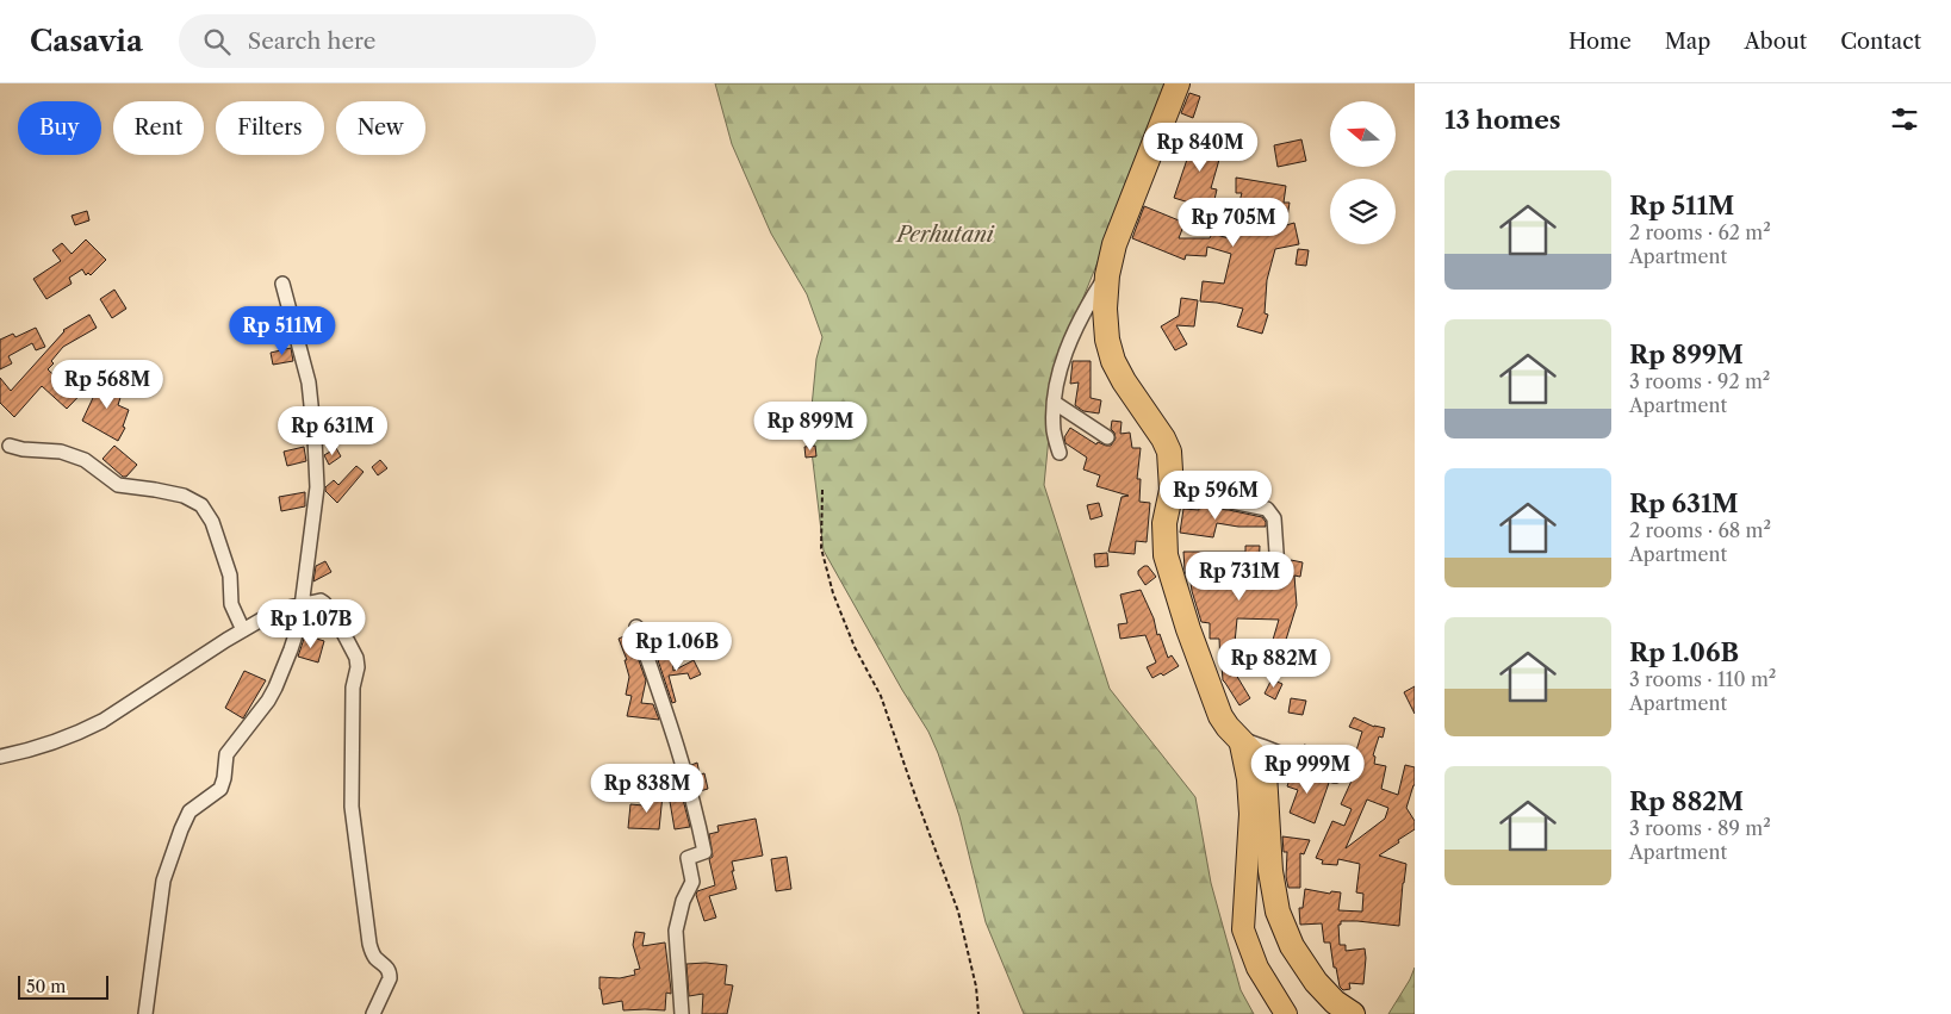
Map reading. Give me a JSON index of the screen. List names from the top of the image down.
{
  "parks": ["Perhutani"],
  "scale_bar": "50 m",
  "north": "left",
  "page": {
    "header": "Casavia",
    "search": "Search here",
    "nav": [
      "Home",
      "Map",
      "About",
      "Contact"
    ],
    "heading": "13 homes",
    "chip": [
      "Buy",
      "Rent",
      "Filters",
      "New"
    ],
    "price": [
      "Rp 840M",
      "Rp 705M",
      "Rp 511M",
      "Rp 568M",
      "Rp 899M",
      "Rp 631M",
      "Rp 596M",
      "Rp 731M",
      "Rp 1.07B",
      "Rp 1.06B",
      "Rp 882M",
      "Rp 999M",
      "Rp 838M"
    ],
    "list": [
      {
        "name": "Rp 511M",
        "note": "2 rooms · 62 m² · Apartment"
      },
      {
        "name": "Rp 899M",
        "note": "3 rooms · 92 m² · Apartment"
      },
      {
        "name": "Rp 631M",
        "note": "2 rooms · 68 m² · Apartment"
      },
      {
        "name": "Rp 1.06B",
        "note": "3 rooms · 110 m² · Apartment"
      },
      {
        "name": "Rp 882M",
        "note": "3 rooms · 89 m² · Apartment"
      }
    ],
    "scale": "50 m"
  }
}
